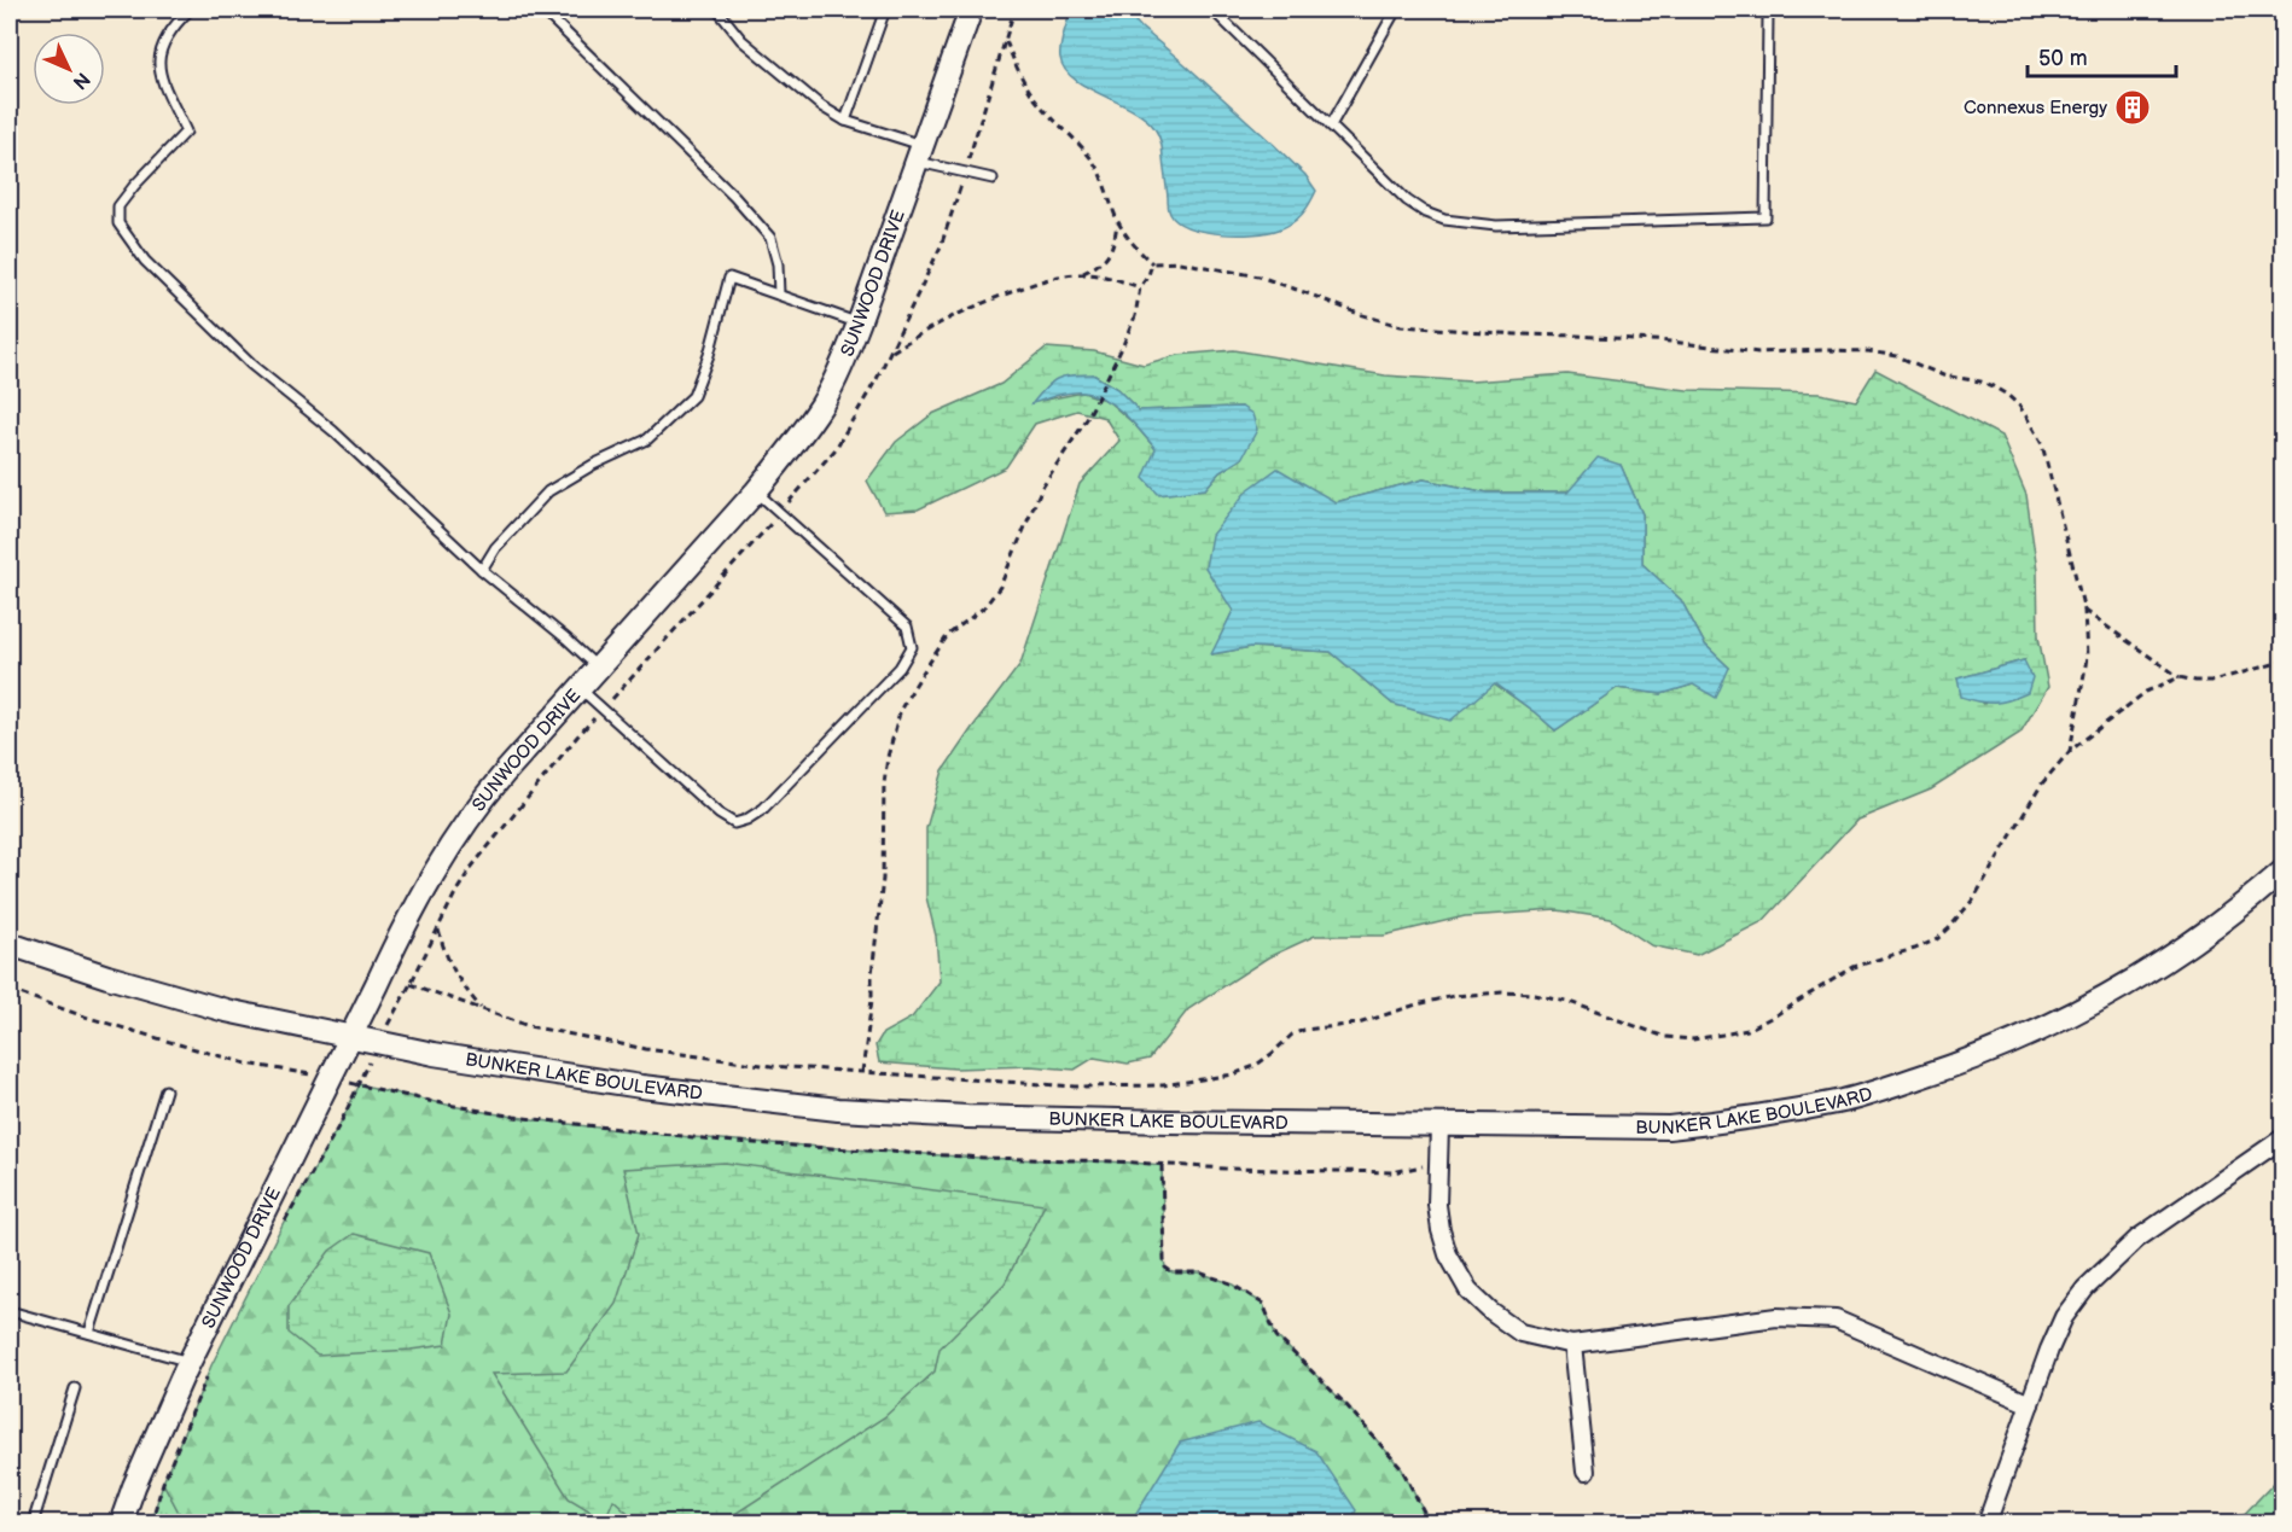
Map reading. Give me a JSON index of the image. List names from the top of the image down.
{
  "streets": {
    "main road": ["SUNWOOD DRIVE", "BUNKER LAKE BOULEVARD"]
  },
  "crossings": [
    ["SUNWOOD DRIVE", "BUNKER LAKE BOULEVARD"]
  ],
  "places": {
    "building": ["Connexus Energy"]
  },
  "scale_bar": "50 m",
  "north": "bottom right"
}
